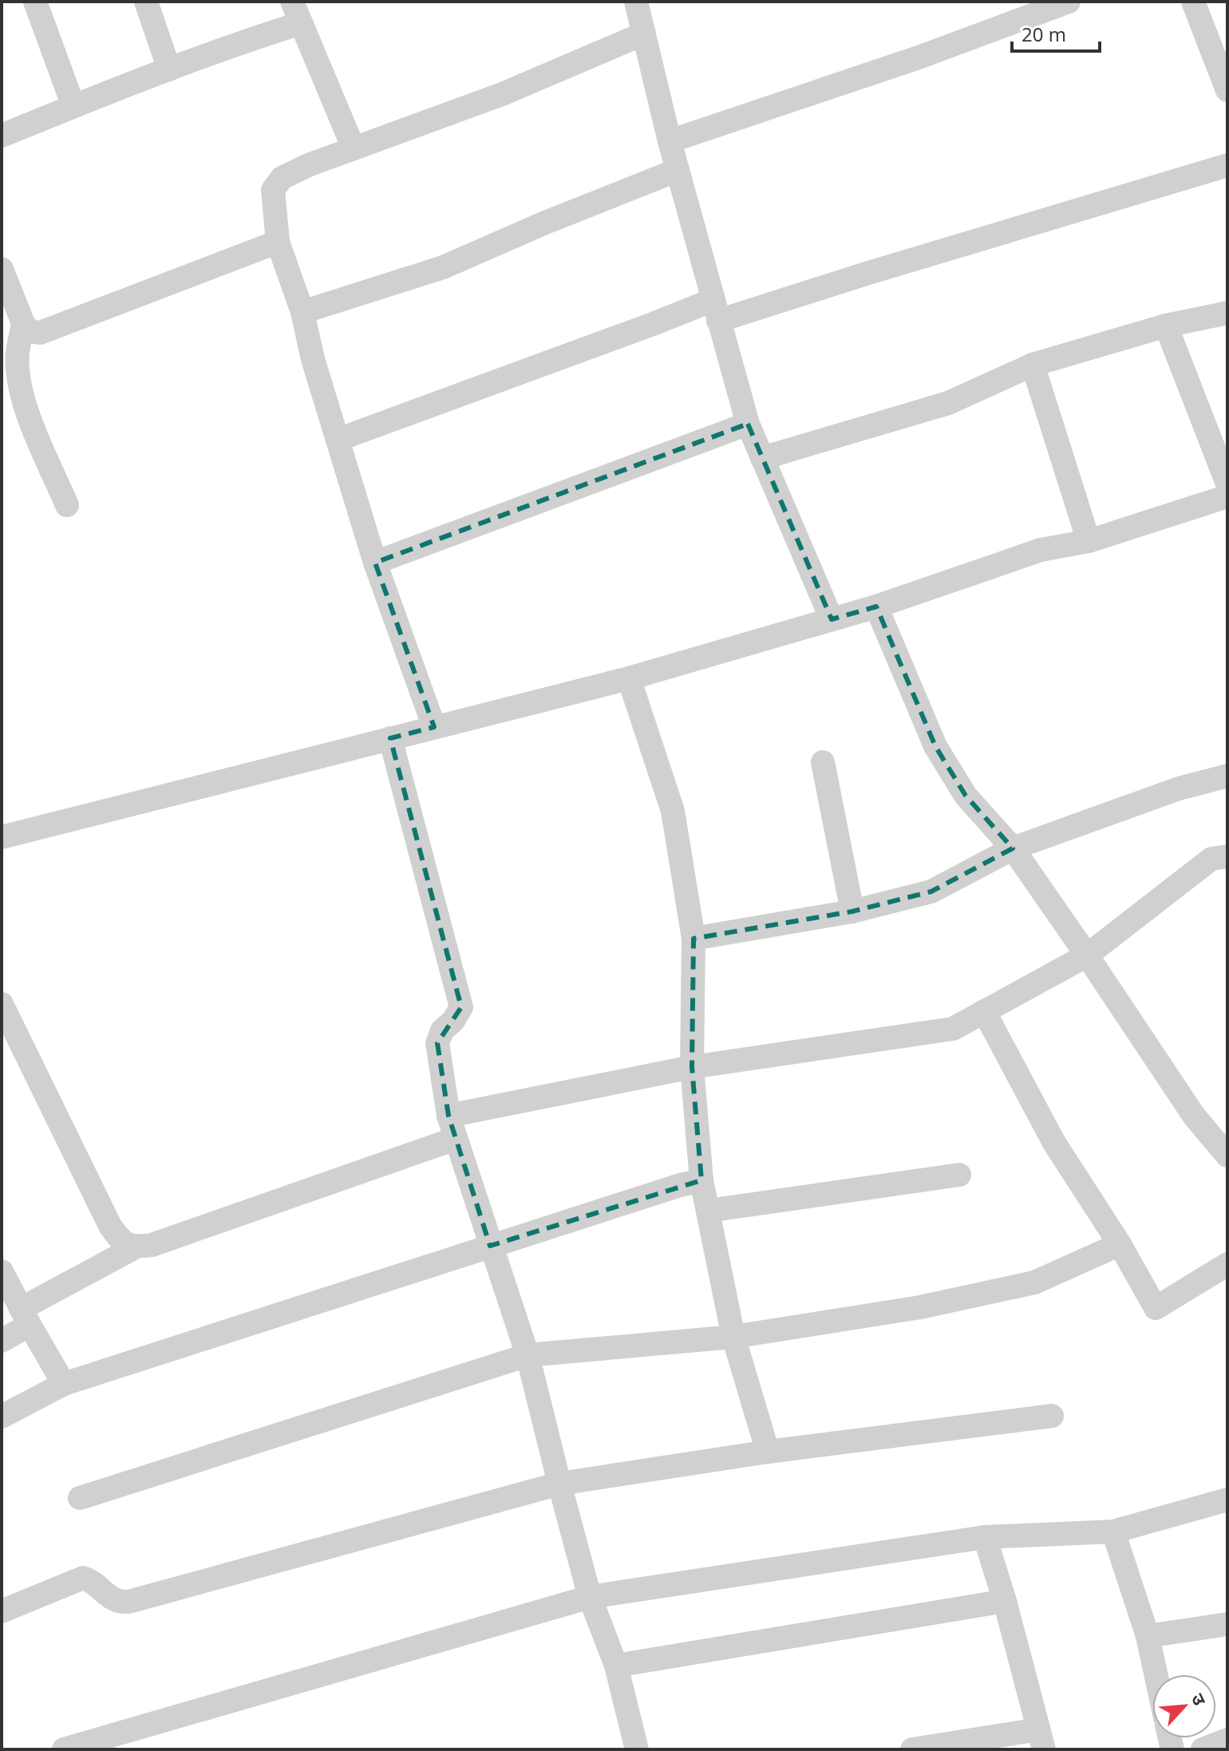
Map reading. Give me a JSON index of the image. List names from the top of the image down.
{
  "scale_bar": "20 m",
  "north": "top right"
}
